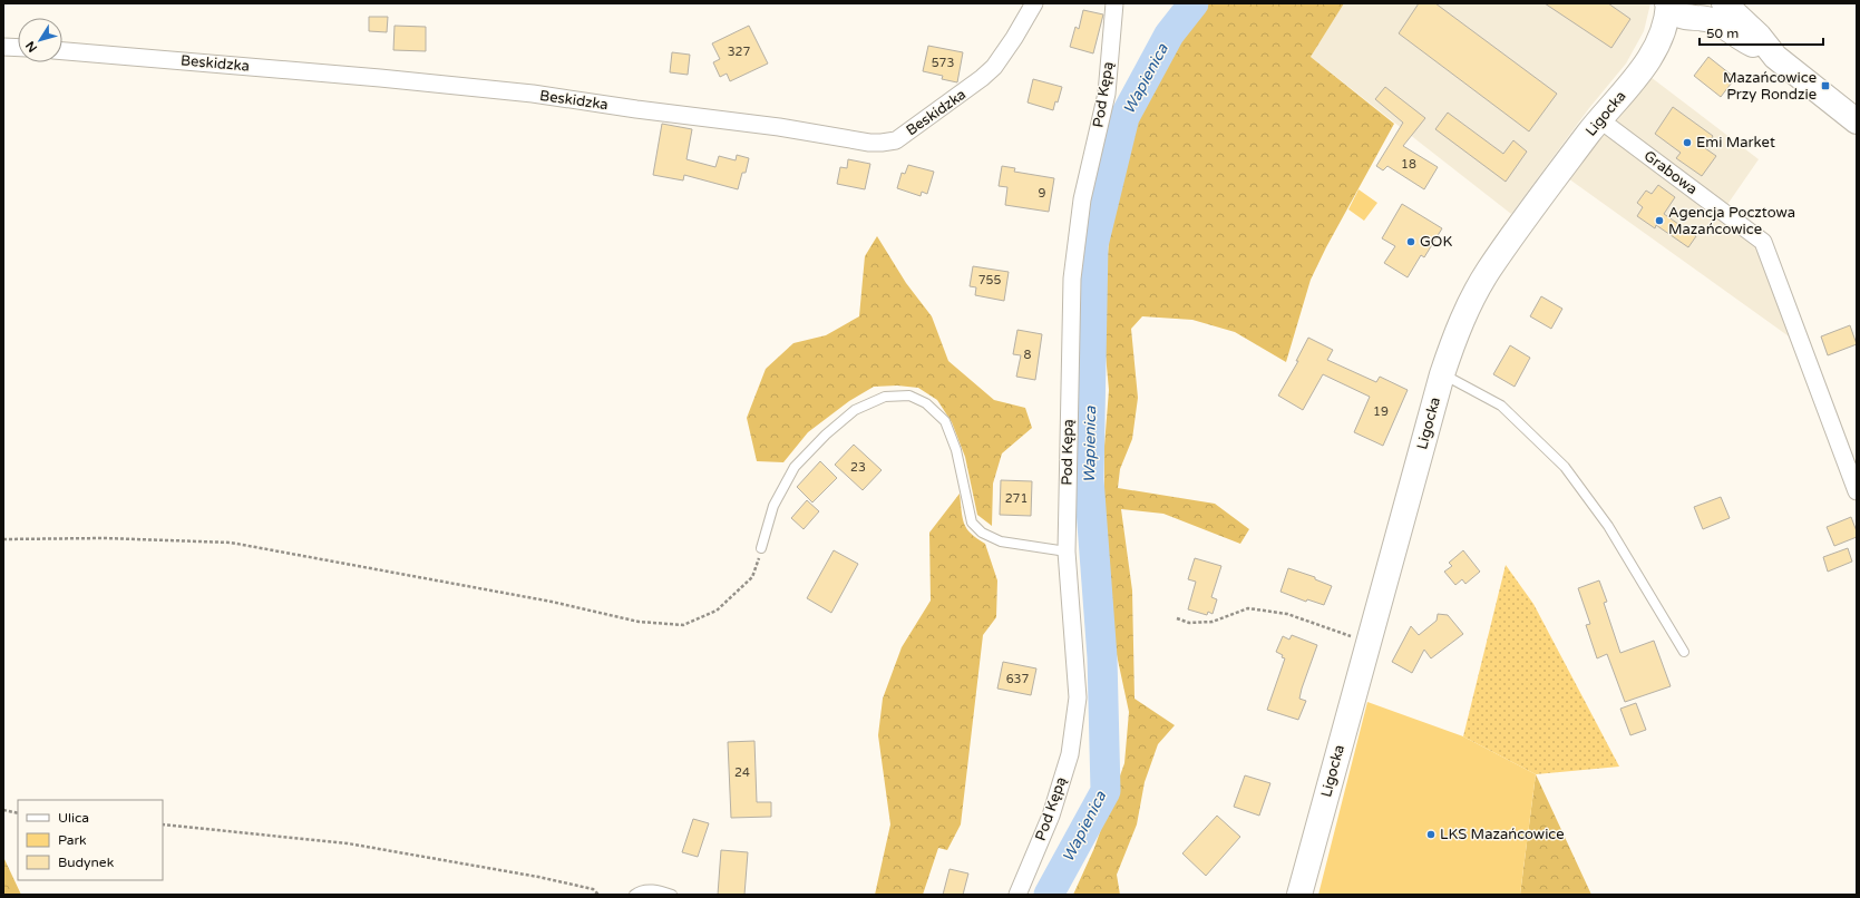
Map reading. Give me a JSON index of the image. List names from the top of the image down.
{
  "streets": {
    "street": [
      "Beskidzka",
      "Pod Kępą",
      "Ligocka",
      "Grabowa"
    ]
  },
  "crossings": [
    ["Ligocka", "Grabowa"]
  ],
  "water": ["Wapienica"],
  "places": {
    "transit": ["Mazańcowice Przy Rondzie"],
    "other": [
      "Emi Market",
      "Agencja Pocztowa Mazańcowice",
      "GOK",
      "LKS Mazańcowice"
    ]
  },
  "house_numbers": [
    "327",
    "573",
    "18",
    "9",
    "755",
    "8",
    "19",
    "23",
    "271",
    "637",
    "24"
  ],
  "legend": ["Ulica", "Park", "Budynek"],
  "scale_bar": "50 m",
  "north": "bottom left"
}
